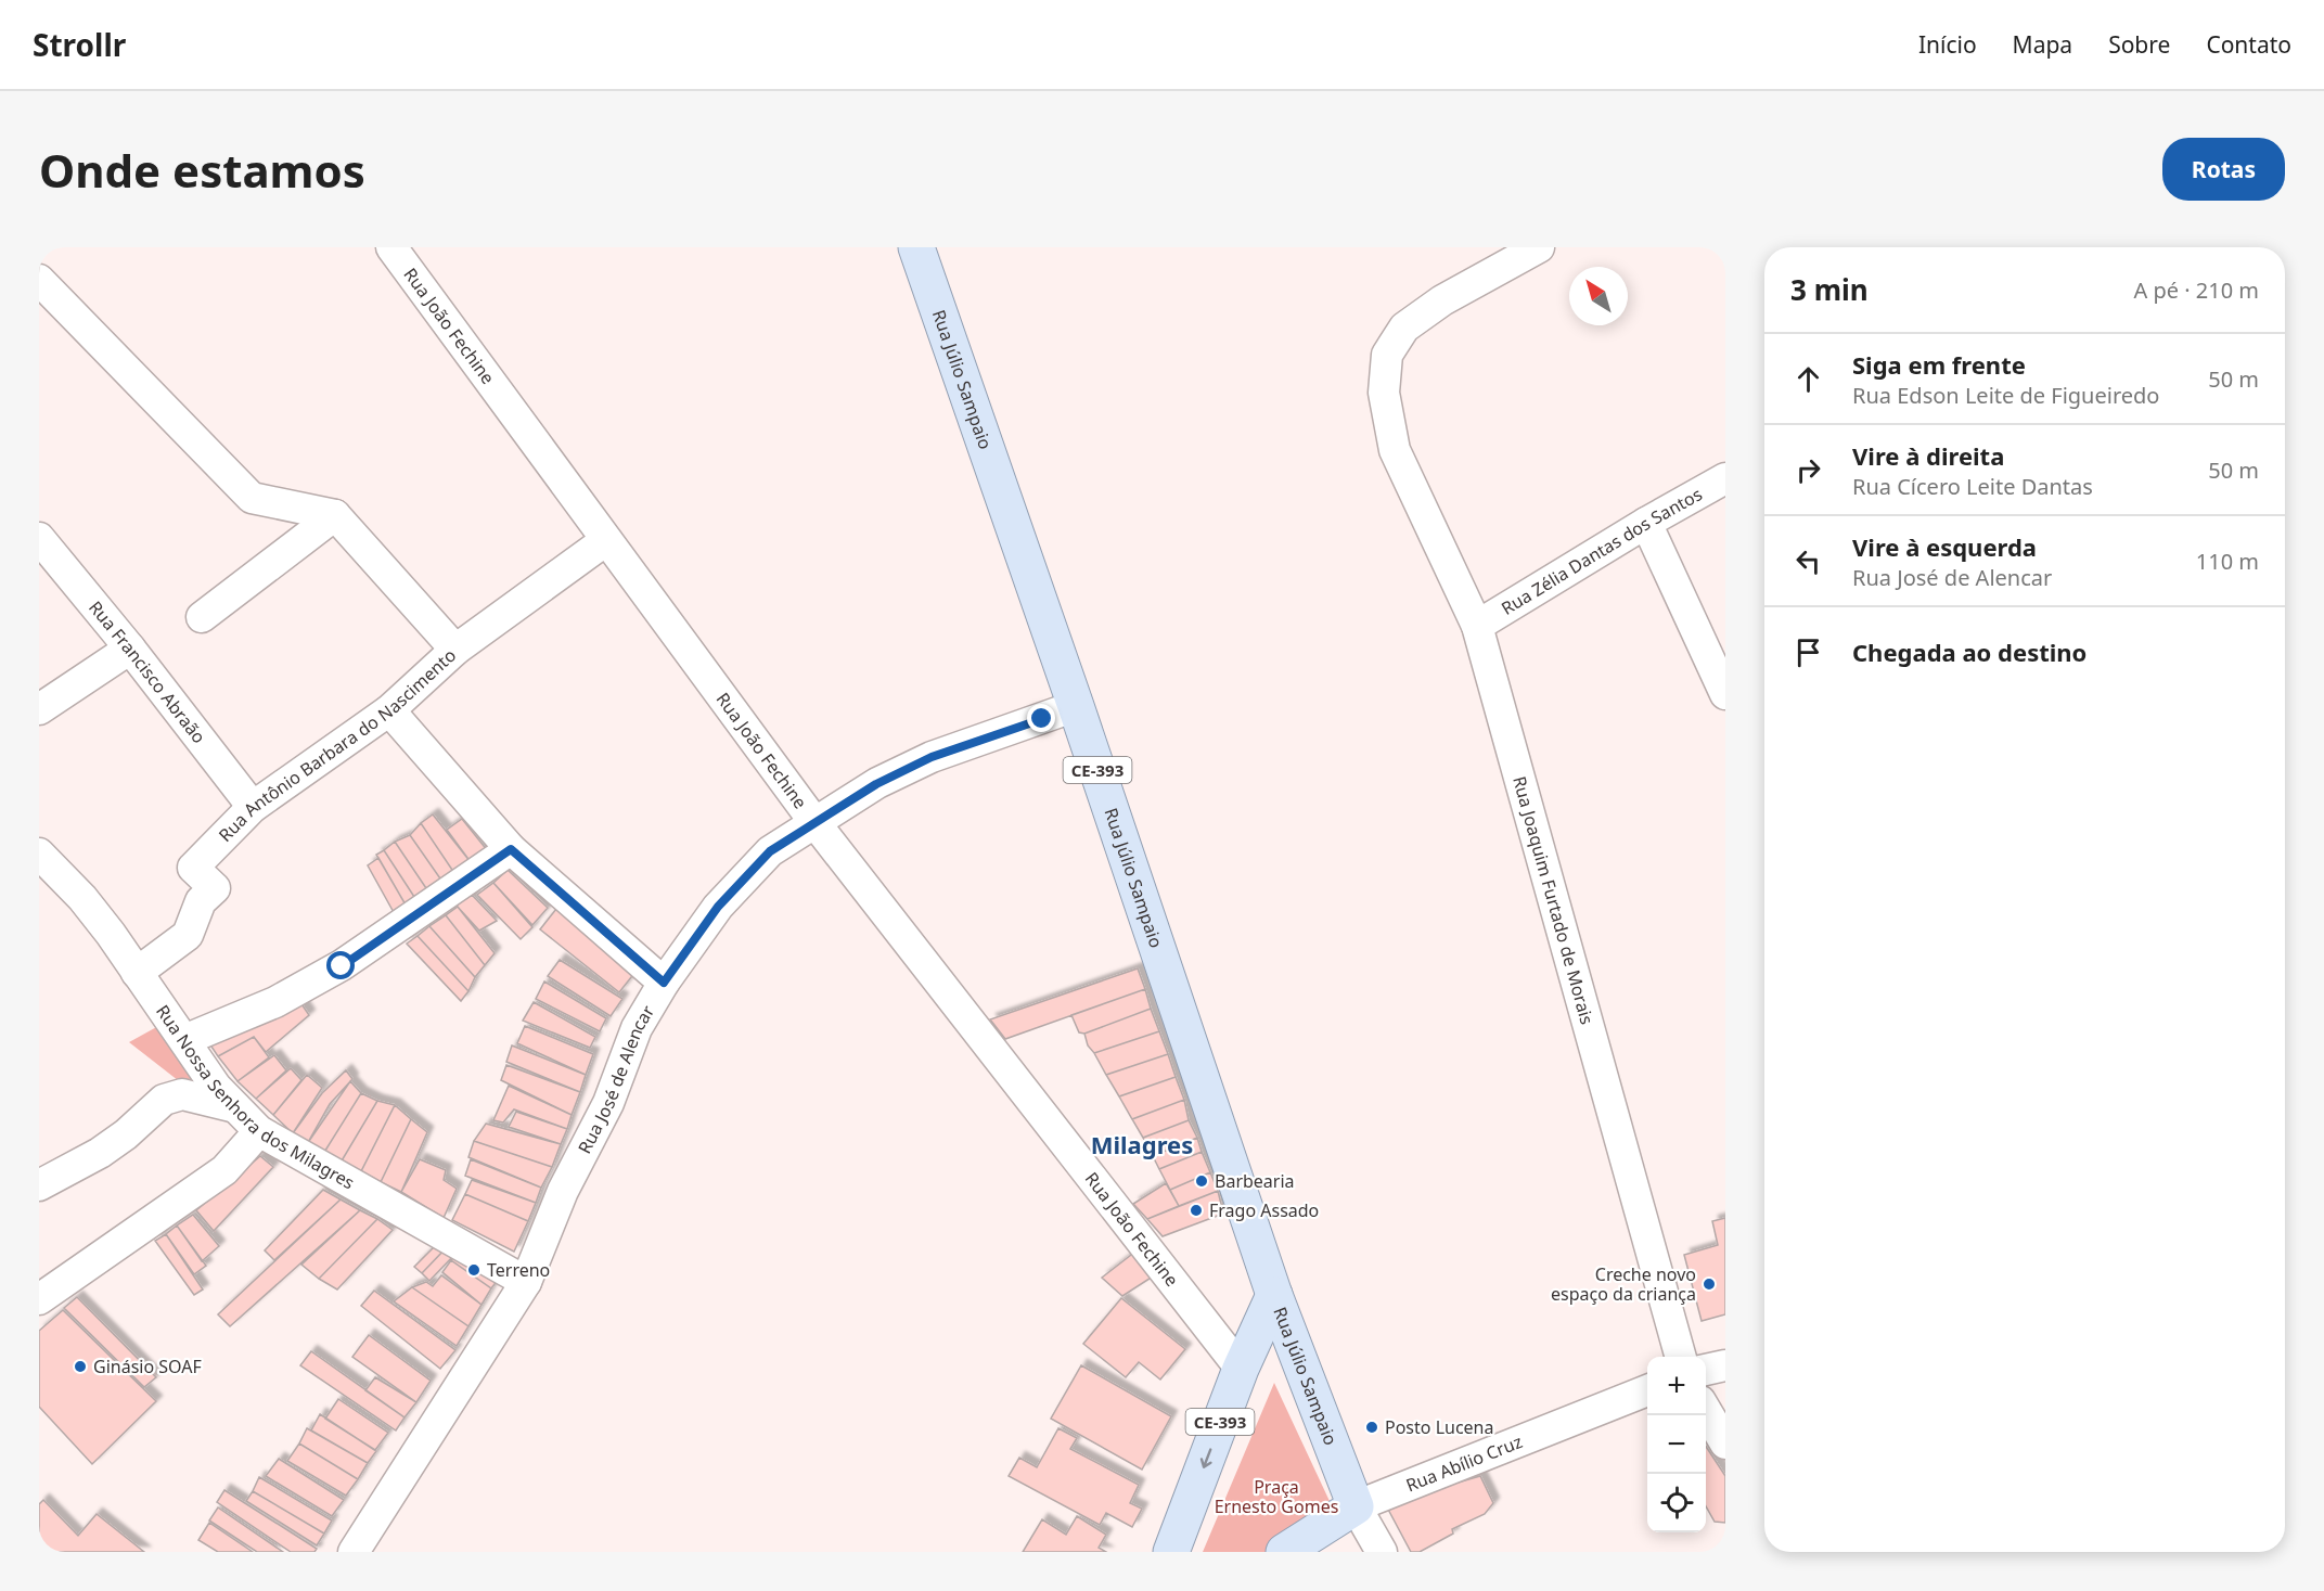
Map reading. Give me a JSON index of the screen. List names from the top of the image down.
{
  "streets": {
    "main road": ["Rua Júlio Sampaio", "CE-393", "Rua Abílio Cruz"],
    "street": [
      "Rua João Fechine",
      "Rua Zélia Dantas dos Santos",
      "Rua Francisco Abraão",
      "Rua Antônio Barbara do Nascimento",
      "Rua Joaquim Furtado de Morais",
      "Rua José de Alencar",
      "Rua Nossa Senhora dos Milagres"
    ]
  },
  "crossings": [
    ["Rua João Fechine", "Rua Antônio Barbara do Nascimento"],
    ["Rua João Fechine", "CE-393"],
    ["Rua João Fechine", "Rua José de Alencar"],
    ["Rua Júlio Sampaio", "CE-393"],
    ["Rua Júlio Sampaio", "Rua José de Alencar"],
    ["Rua Júlio Sampaio", "Rua Abílio Cruz"],
    ["Rua Zélia Dantas dos Santos", "Rua Joaquim Furtado de Morais"],
    ["Rua Francisco Abraão", "Rua Antônio Barbara do Nascimento"],
    ["Rua Antônio Barbara do Nascimento", "Rua Nossa Senhora dos Milagres"],
    ["Rua José de Alencar", "Rua Nossa Senhora dos Milagres"]
  ],
  "districts": ["Milagres"],
  "parks": ["Praça Ernesto Gomes"],
  "places": [
    "Barbearia",
    "Frago Assado",
    "Terreno",
    "Creche novo espaço da criança",
    "Ginásio SOAF",
    "Posto Lucena"
  ],
  "north": "top left",
  "page": {
    "header": "Strollr",
    "nav": [
      "Início",
      "Mapa",
      "Sobre",
      "Contato"
    ],
    "buttons": "Rotas",
    "title": "Onde estamos",
    "heading": ["3 min", "A pé · 210 m"],
    "list": [
      ["Siga em frente", "Rua Edson Leite de Figueiredo", "50 m"],
      ["Vire à direita", "Rua Cícero Leite Dantas", "50 m"],
      ["Vire à esquerda", "Rua José de Alencar", "110 m"],
      "Chegada ao destino"
    ],
    "map_buttons": ["+", "−"]
  }
}
